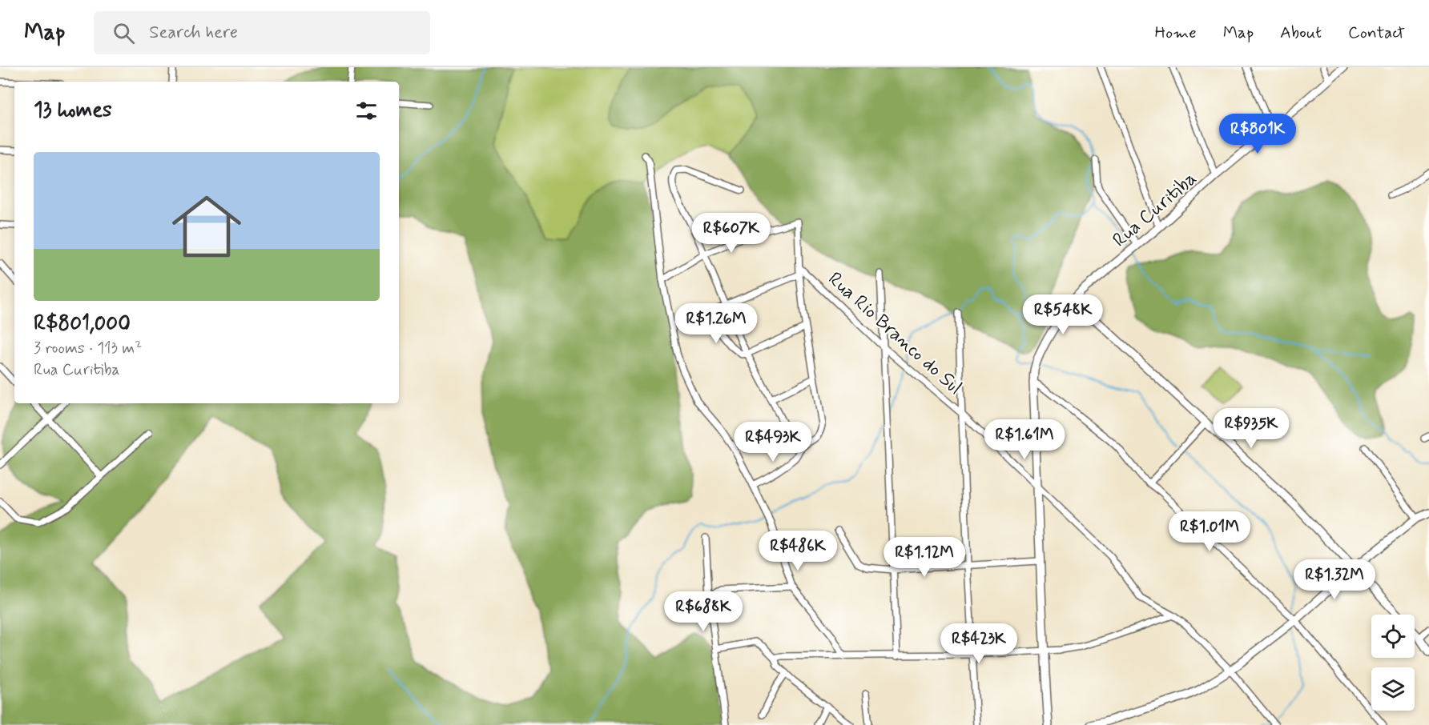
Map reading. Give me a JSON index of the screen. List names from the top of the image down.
{
  "streets": {
    "street": ["Rua Curitiba", "Rua Rio Branco do Sul"]
  },
  "crossings": [
    ["Rua Curitiba", "Rua Rio Branco do Sul"]
  ],
  "page": {
    "header": "Map",
    "search": "Search here",
    "nav": [
      "Home",
      "Map",
      "About",
      "Contact"
    ],
    "heading": "13 homes",
    "price": [
      "R$801K",
      "R$607K",
      "R$548K",
      "R$1.26M",
      "R$935K",
      "R$1.61M",
      "R$493K",
      "R$1.01M",
      "R$486K",
      "R$1.12M",
      "R$1.32M",
      "R$688K",
      "R$423K"
    ],
    "list": [
      {
        "name": "R$801,000",
        "note": "3 rooms · 113 m² · Rua Curitiba"
      }
    ]
  }
}
